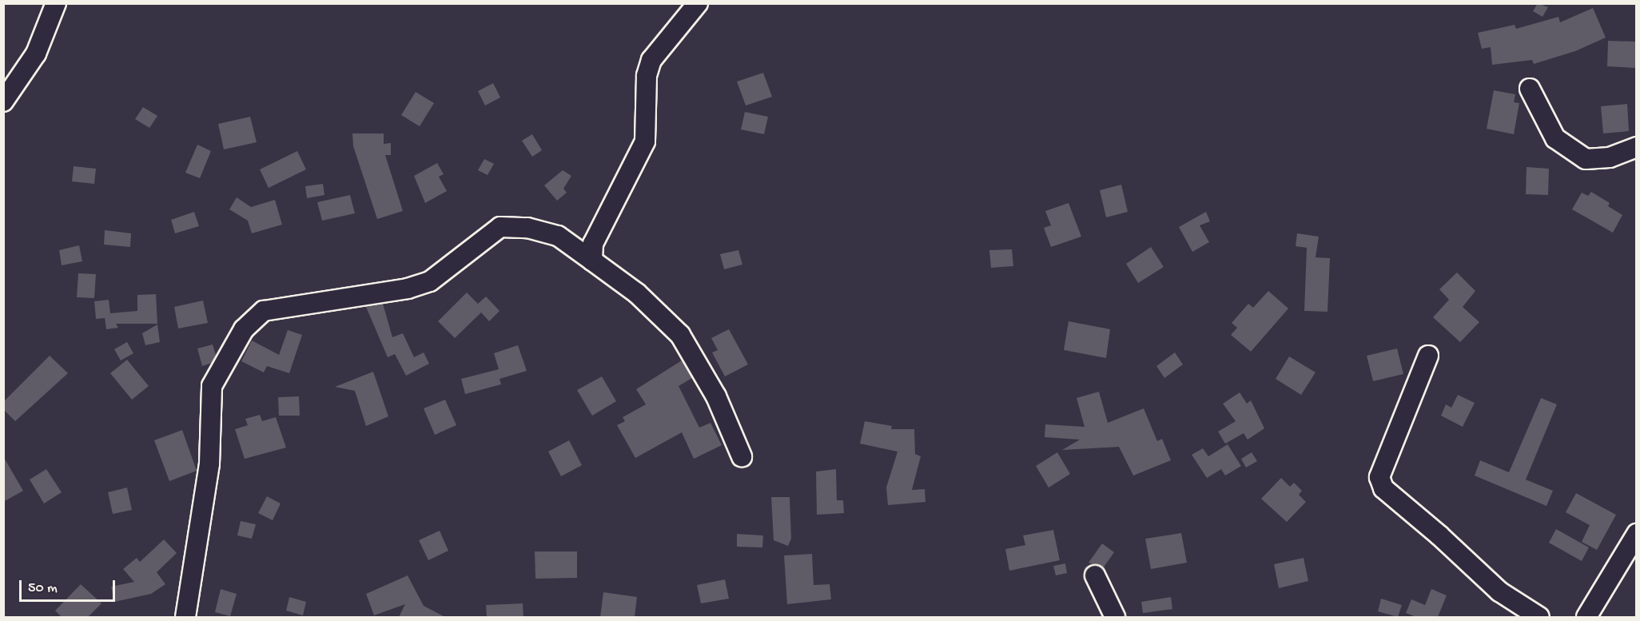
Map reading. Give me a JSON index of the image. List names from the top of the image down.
{
  "scale_bar": "50 m"
}
